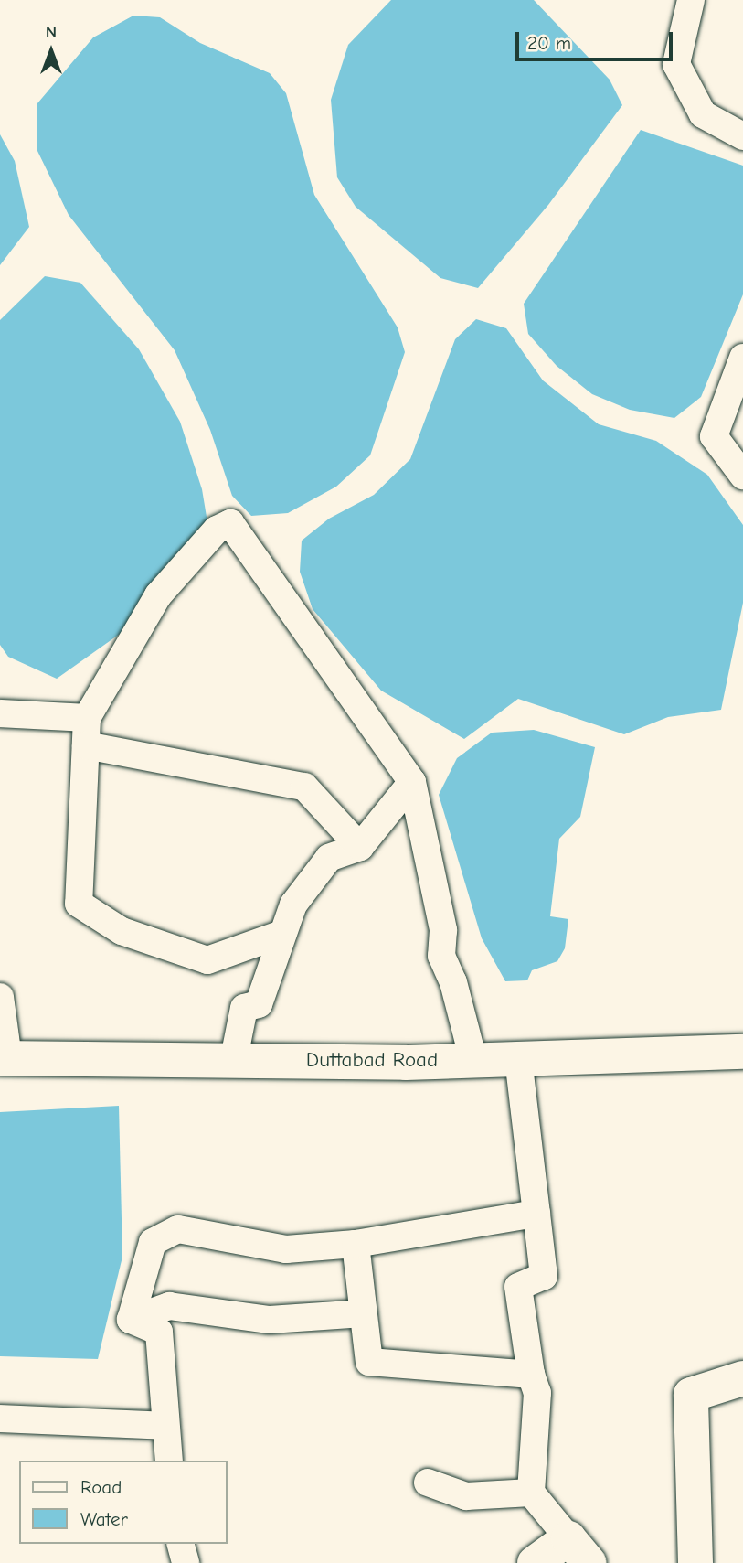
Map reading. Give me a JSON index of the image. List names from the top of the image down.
{
  "streets": {
    "main road": ["Duttabad Road"]
  },
  "legend": ["Road", "Water"],
  "scale_bar": "20 m",
  "north": "top"
}
